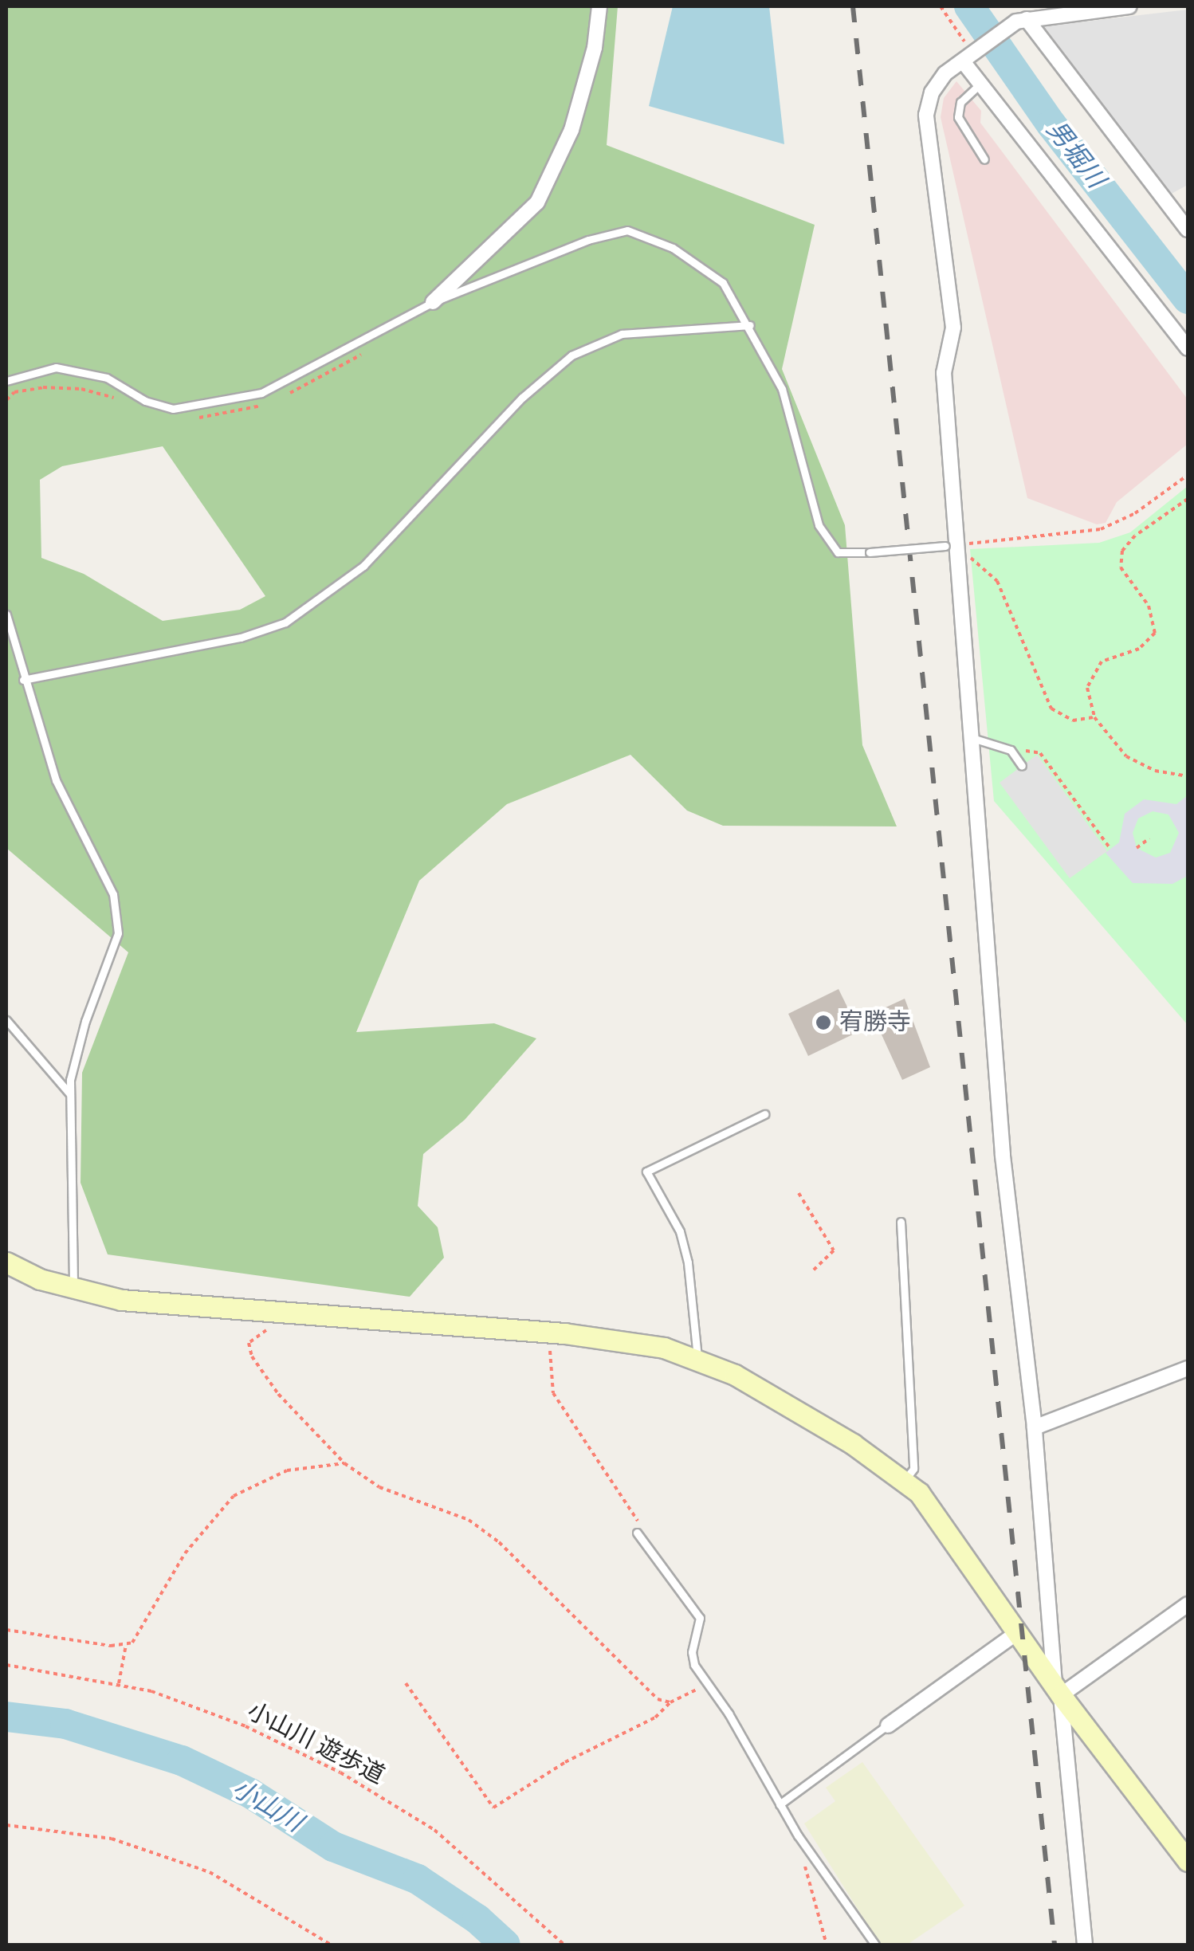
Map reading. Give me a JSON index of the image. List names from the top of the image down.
{
  "streets": {
    "path": ["小山川 遊歩道"]
  },
  "water": ["男堀川", "小山川"],
  "places": ["宥勝寺"]
}
